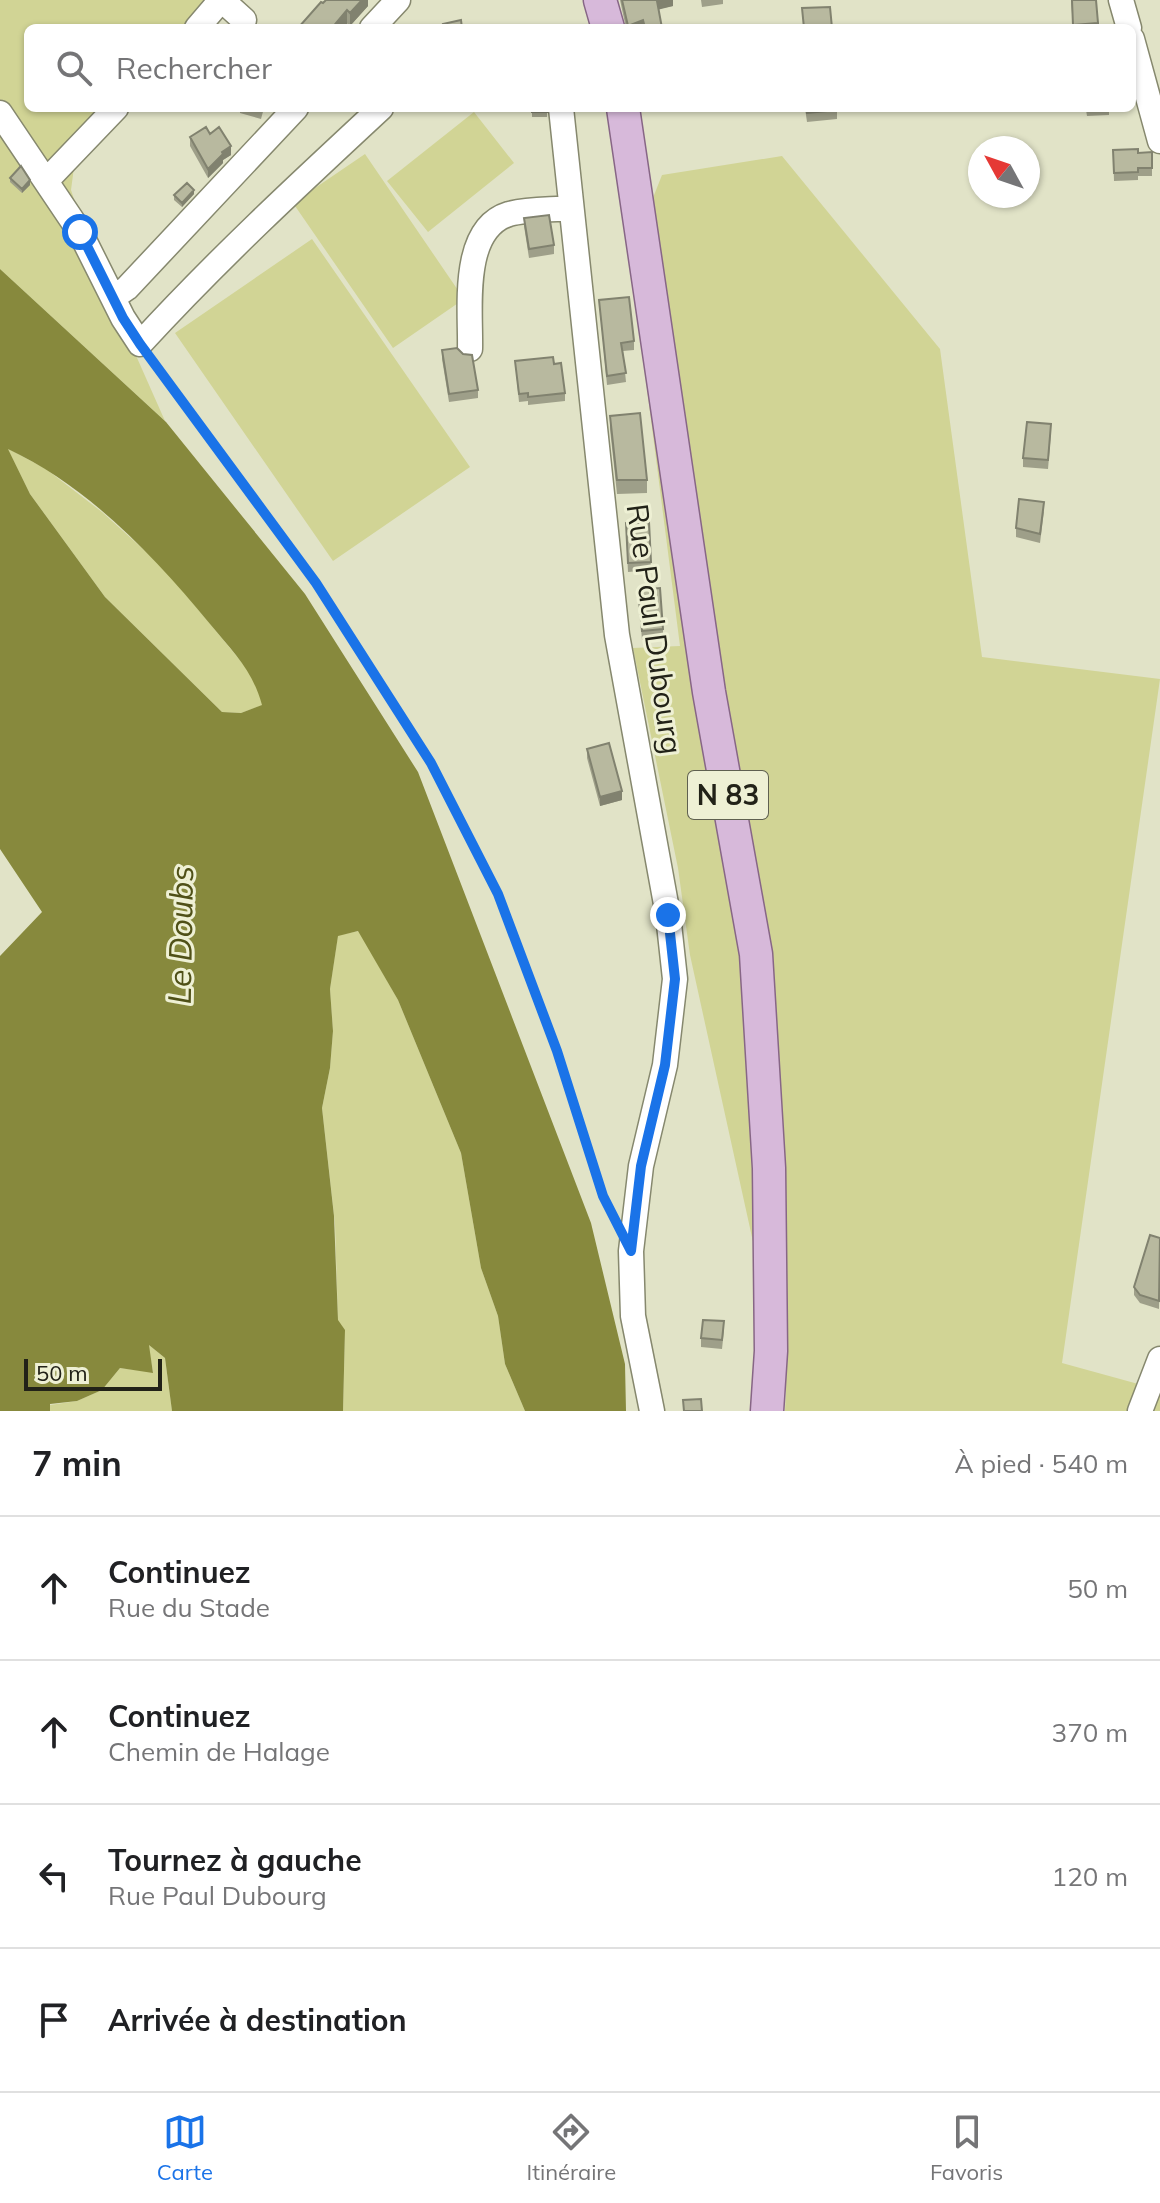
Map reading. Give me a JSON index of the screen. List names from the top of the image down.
{
  "streets": {
    "main road": ["N 83"],
    "street": ["Rue Paul Dubourg"]
  },
  "water": ["Le Doubs"],
  "scale_bar": "50 m",
  "north": "top left",
  "page": {
    "search": "Rechercher",
    "scale": "50 m",
    "heading": ["7 min", "À pied · 540 m"],
    "list": [
      ["Continuez", "Rue du Stade", "50 m"],
      ["Continuez", "Chemin de Halage", "370 m"],
      ["Tournez à gauche", "Rue Paul Dubourg", "120 m"],
      "Arrivée à destination"
    ],
    "nav": ["Carte", "Itinéraire", "Favoris"]
  }
}
